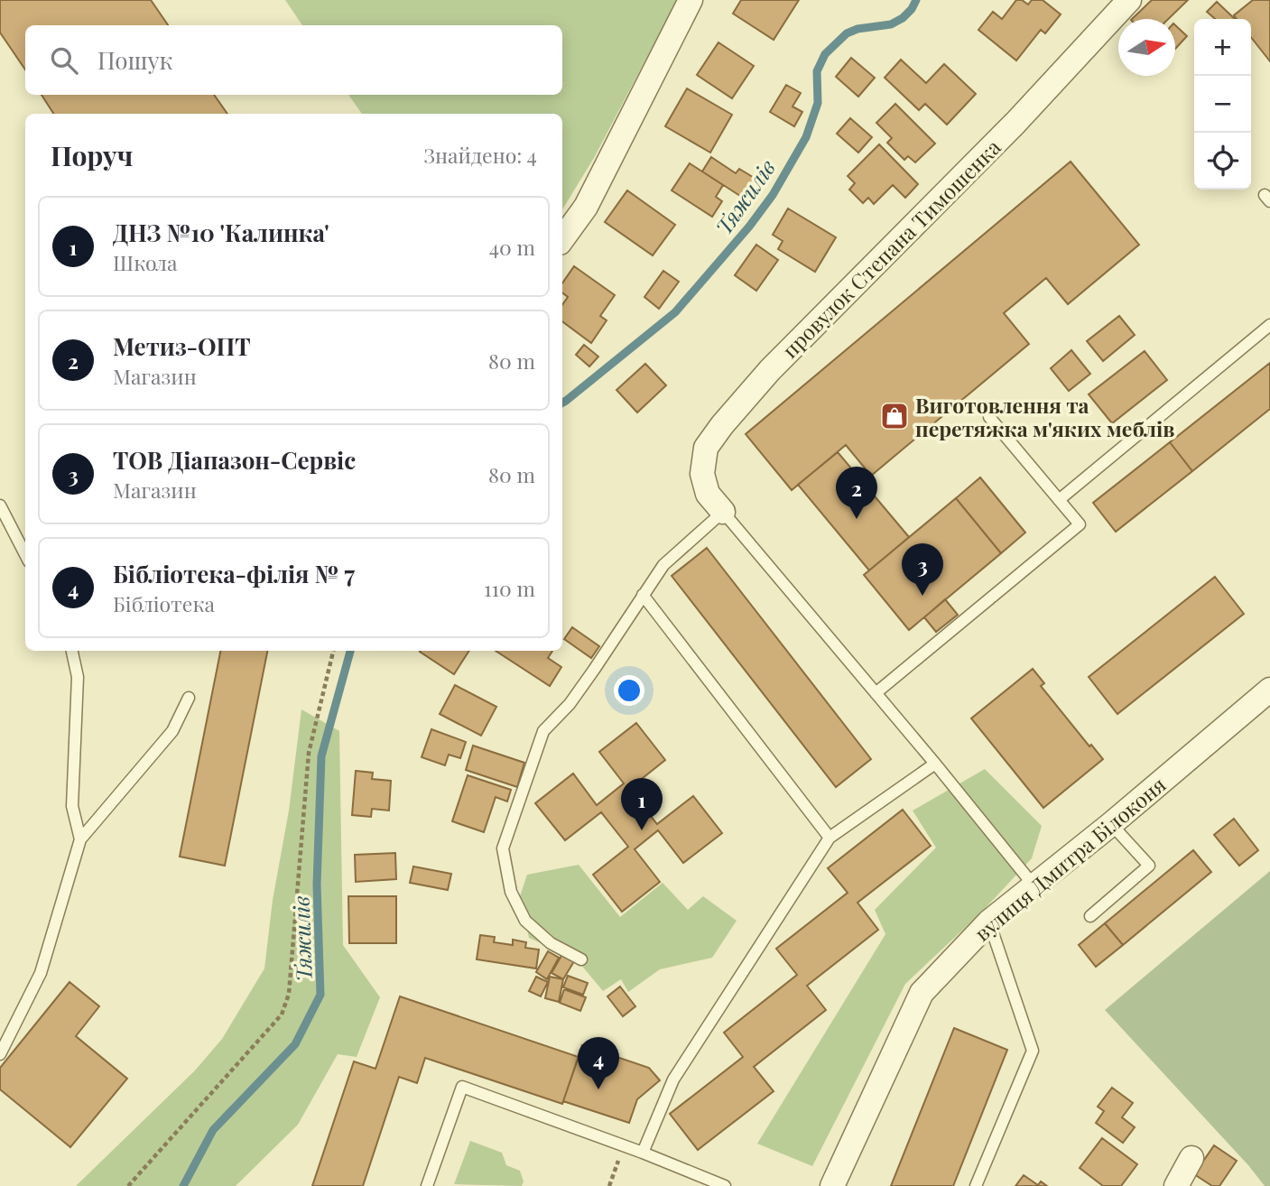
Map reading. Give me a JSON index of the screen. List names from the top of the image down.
{
  "streets": {
    "street": ["провулок Степана Тимошенка", "вулиця Дмитра Білоконя"]
  },
  "water": ["Тяжилів"],
  "places": {
    "shop": ["Виготовлення та перетяжка м'яких меблів"]
  },
  "north": "right",
  "page": {
    "map_buttons": ["+", "−"],
    "search": "Пошук",
    "heading": ["Поруч", "Знайдено: 4"],
    "list": [
      {
        "mark": "1",
        "name": "ДНЗ №10 'Калинка'",
        "note": "Школа",
        "value": "40 m"
      },
      {
        "mark": "2",
        "name": "Метиз-ОПТ",
        "note": "Магазин",
        "value": "80 m"
      },
      {
        "mark": "3",
        "name": "ТОВ Діапазон-Сервіс",
        "note": "Магазин",
        "value": "80 m"
      },
      {
        "mark": "4",
        "name": "Бібліотека-філія № 7",
        "note": "Бібліотека",
        "value": "110 m"
      }
    ],
    "pins": [
      "2",
      "3",
      "1",
      "4"
    ]
  }
}
